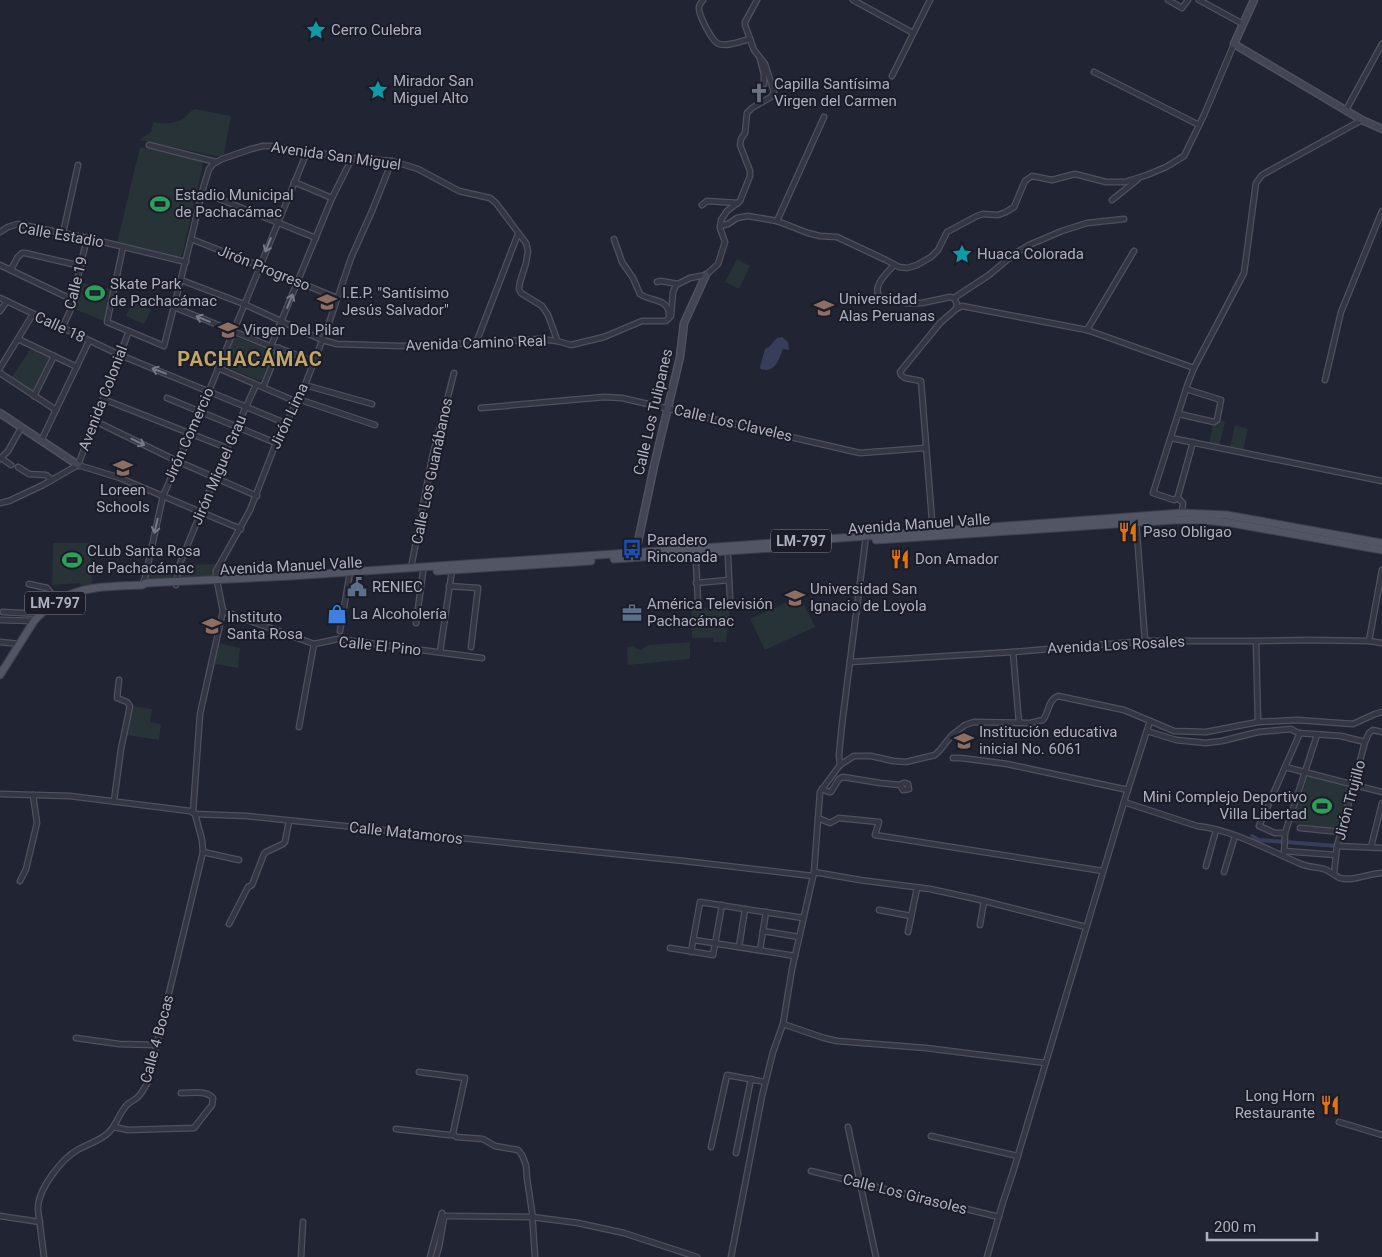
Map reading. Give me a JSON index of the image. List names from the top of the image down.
{
  "streets": {
    "main road": ["Avenida Manuel Valle", "LM-797"],
    "street": [
      "Avenida San Miguel",
      "Calle Estadio",
      "Jirón Progreso",
      "Calle 19",
      "Calle 18",
      "Avenida Camino Real",
      "Avenida Colonial",
      "Calle Los Tulipanes",
      "Jirón Lima",
      "Calle Los Claveles",
      "Jirón Comercio",
      "Jirón Miguel Grau",
      "Calle Los Guanábanos",
      "Avenida Los Rosales",
      "Calle El Pino",
      "Jirón Trujillo",
      "Calle Matamoros",
      "Calle 4 Bocas",
      "Calle Los Girasoles"
    ]
  },
  "crossings": [
    ["Avenida San Miguel", "Avenida Camino Real"],
    ["Avenida San Miguel", "Jirón Lima"],
    ["Avenida San Miguel", "Jirón Comercio"],
    ["Calle Estadio", "Calle 19"],
    ["Jirón Progreso", "Jirón Lima"],
    ["Jirón Progreso", "Jirón Comercio"],
    ["Calle 19", "Calle 18"],
    ["Calle 18", "Avenida Colonial"],
    ["Calle 18", "Jirón Lima"],
    ["Calle 18", "Jirón Comercio"],
    ["Calle 18", "Jirón Miguel Grau"],
    ["Avenida Camino Real", "Jirón Lima"],
    ["Avenida Camino Real", "Jirón Comercio"],
    ["Calle Los Tulipanes", "Calle Los Claveles"],
    ["Calle Los Tulipanes", "Avenida Manuel Valle"],
    ["Jirón Lima", "Avenida Manuel Valle"],
    ["Jirón Lima", "Calle 4 Bocas"],
    ["Jirón Comercio", "Avenida Manuel Valle"],
    ["Jirón Comercio", "LM-797"],
    ["Jirón Miguel Grau", "Avenida Manuel Valle"],
    ["Calle Los Guanábanos", "Avenida Manuel Valle"],
    ["Avenida Manuel Valle", "LM-797"],
    ["Avenida Manuel Valle", "Calle 4 Bocas"],
    ["Calle Matamoros", "Calle 4 Bocas"]
  ],
  "districts": ["PACHACÁMAC"],
  "places": {
    "place": ["Cerro Culebra", "Mirador San Miguel Alto", "Huaca Colorada"],
    "church": ["Capilla Santísima Virgen del Carmen"],
    "sports": [
      "Estadio Municipal de Pachacámac",
      "Skate Park de Pachacámac",
      "CLub Santa Rosa de Pachacámac",
      "Mini Complejo Deportivo Villa Libertad"
    ],
    "school or university": [
      "I.E.P. \"Santísimo Jesús Salvador\"",
      "Universidad Alas Peruanas",
      "Virgen Del Pilar",
      "Loreen Schools",
      "Universidad San Ignacio de Loyola",
      "Instituto Santa Rosa",
      "Institución educativa inicial No. 6061"
    ],
    "restaurant": ["Paso Obligao", "Don Amador", "Long Horn Restaurante"],
    "bus stop": ["Paradero Rinconada"],
    "public building": ["RENIEC"],
    "office": ["América Televisión Pachacámac"],
    "shop": ["La Alcoholería"]
  },
  "scale_bar": "200 m"
}
